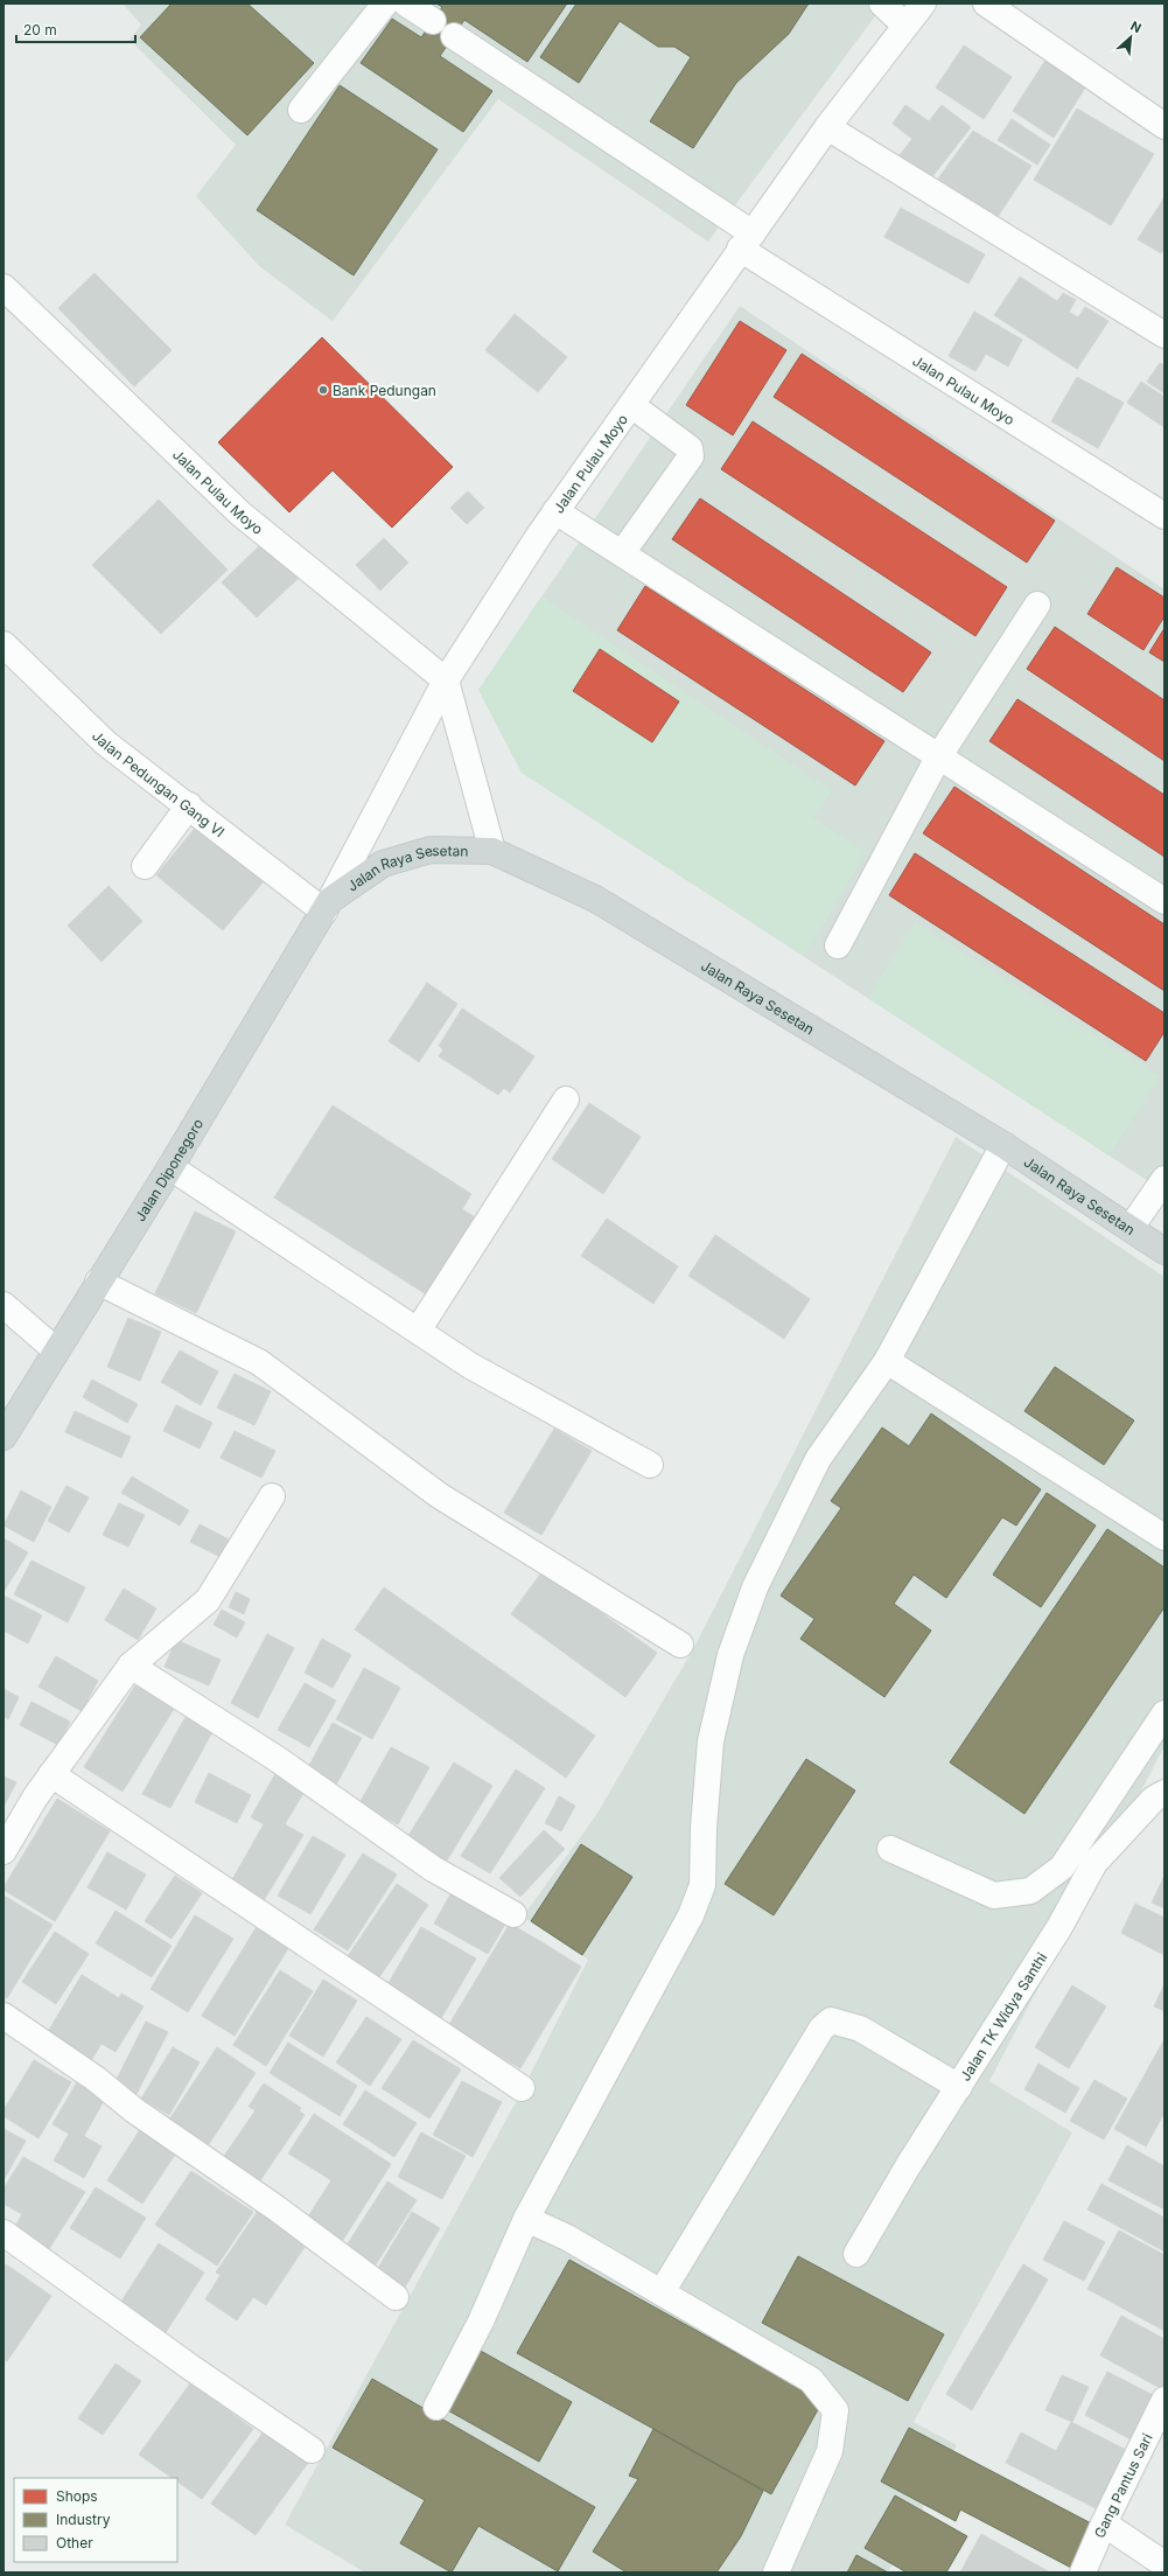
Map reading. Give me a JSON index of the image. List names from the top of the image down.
{
  "streets": {
    "main road": ["Jalan Raya Sesetan", "Jalan Diponegoro"],
    "street": [
      "Jalan Pulau Moyo",
      "Jalan Pedungan Gang VI",
      "Jalan TK Widya Santhi",
      "Gang Pantus Sari"
    ]
  },
  "crossings": [
    ["Jalan Pulau Moyo", "Jalan Pedungan Gang VI"],
    ["Jalan Pulau Moyo", "Jalan Raya Sesetan"],
    ["Jalan Pulau Moyo", "Jalan Diponegoro"],
    ["Jalan Pedungan Gang VI", "Jalan Raya Sesetan"],
    ["Jalan Pedungan Gang VI", "Jalan Diponegoro"],
    ["Jalan Raya Sesetan", "Jalan Diponegoro"]
  ],
  "places": ["Bank Pedungan"],
  "legend": ["Shops", "Industry", "Other"],
  "scale_bar": "20 m",
  "north": "top right"
}
